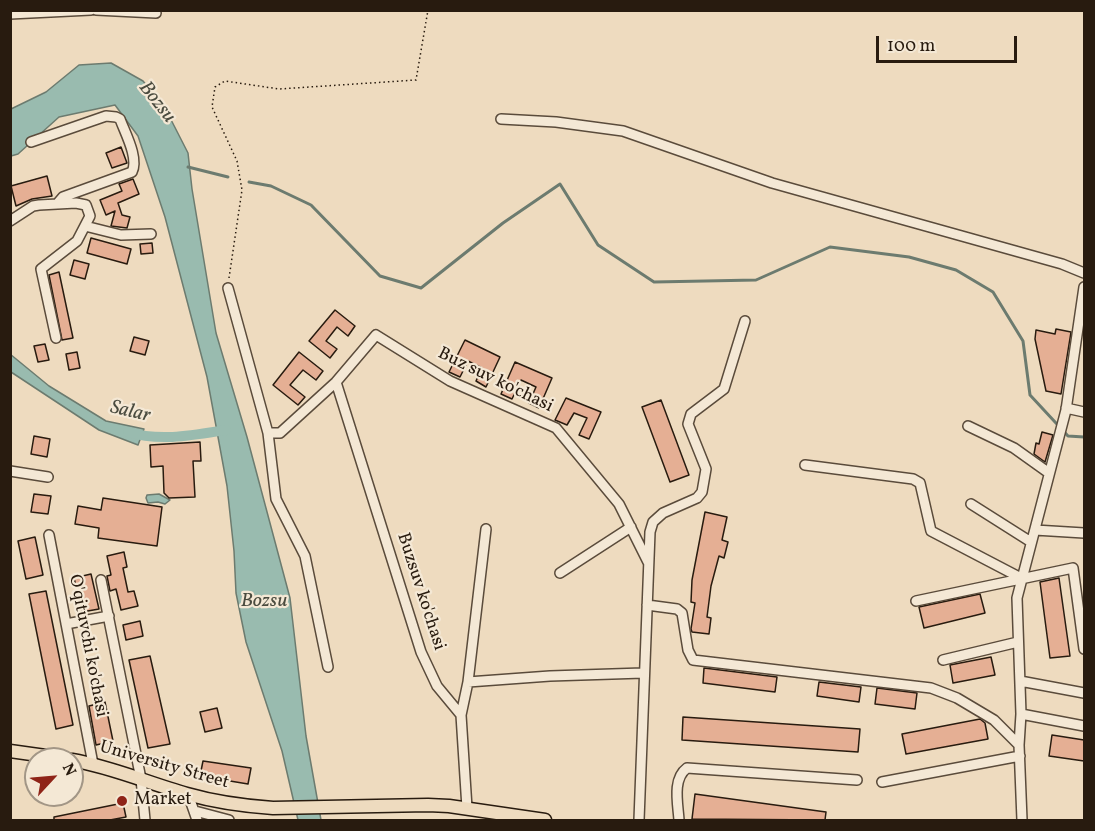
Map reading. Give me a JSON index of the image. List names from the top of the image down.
{
  "streets": {
    "main road": ["University Street"],
    "street": ["Buz suv ko'chasi", "Buzsuv ko'chasi", "O'qituvchi ko'chasi"]
  },
  "crossings": [
    ["Buz suv ko'chasi", "Buzsuv ko'chasi"],
    ["O'qituvchi ko'chasi", "University Street"]
  ],
  "water": ["Bozsu", "Salar"],
  "places": ["Market"],
  "scale_bar": "100 m",
  "north": "top right"
}
